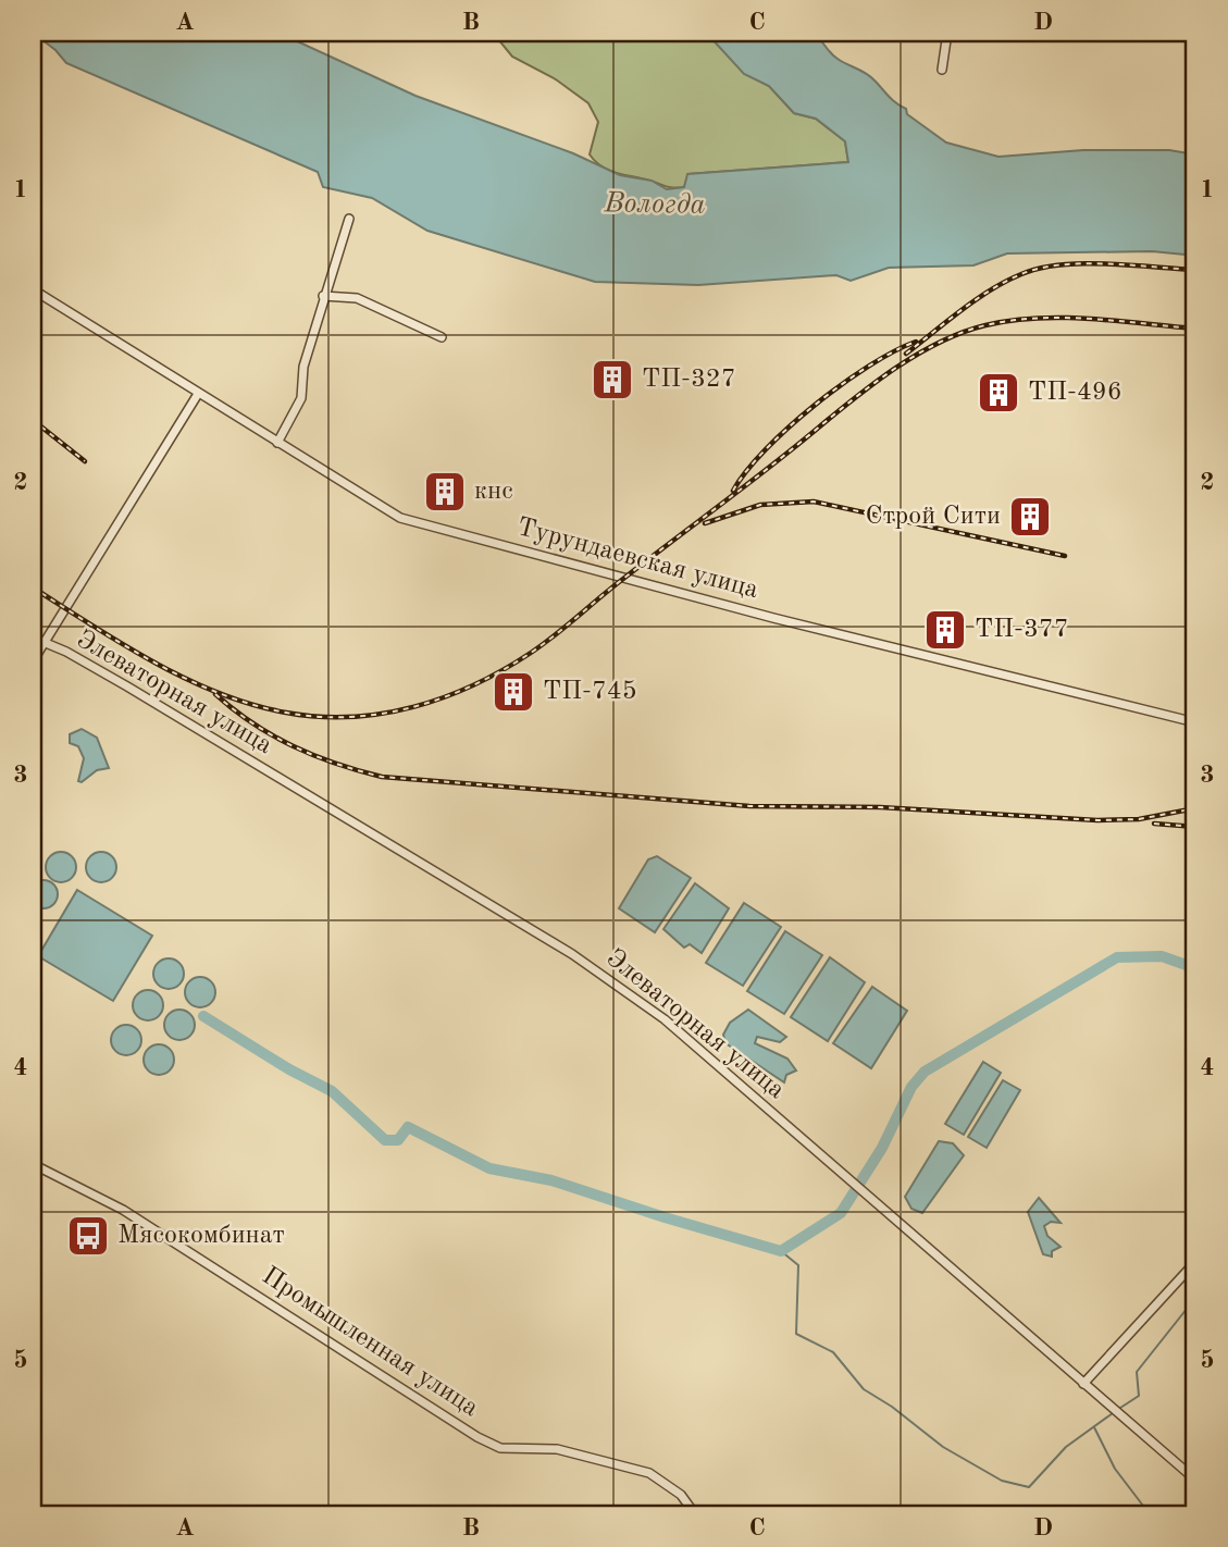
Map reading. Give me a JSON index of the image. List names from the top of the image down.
{
  "streets": {
    "street": ["Турундаевская улица", "Элеваторная улица", "Промышленная улица"]
  },
  "water": ["Вологда"],
  "places": {
    "building": [
      "ТП-327",
      "ТП-496",
      "кнс",
      "Строй Сити",
      "ТП-377",
      "ТП-745"
    ],
    "bus stop": ["Мясокомбинат"]
  },
  "grid": {
    "columns": [
      "A",
      "B",
      "C",
      "D"
    ],
    "rows": [
      "1",
      "2",
      "3",
      "4",
      "5"
    ]
  }
}
